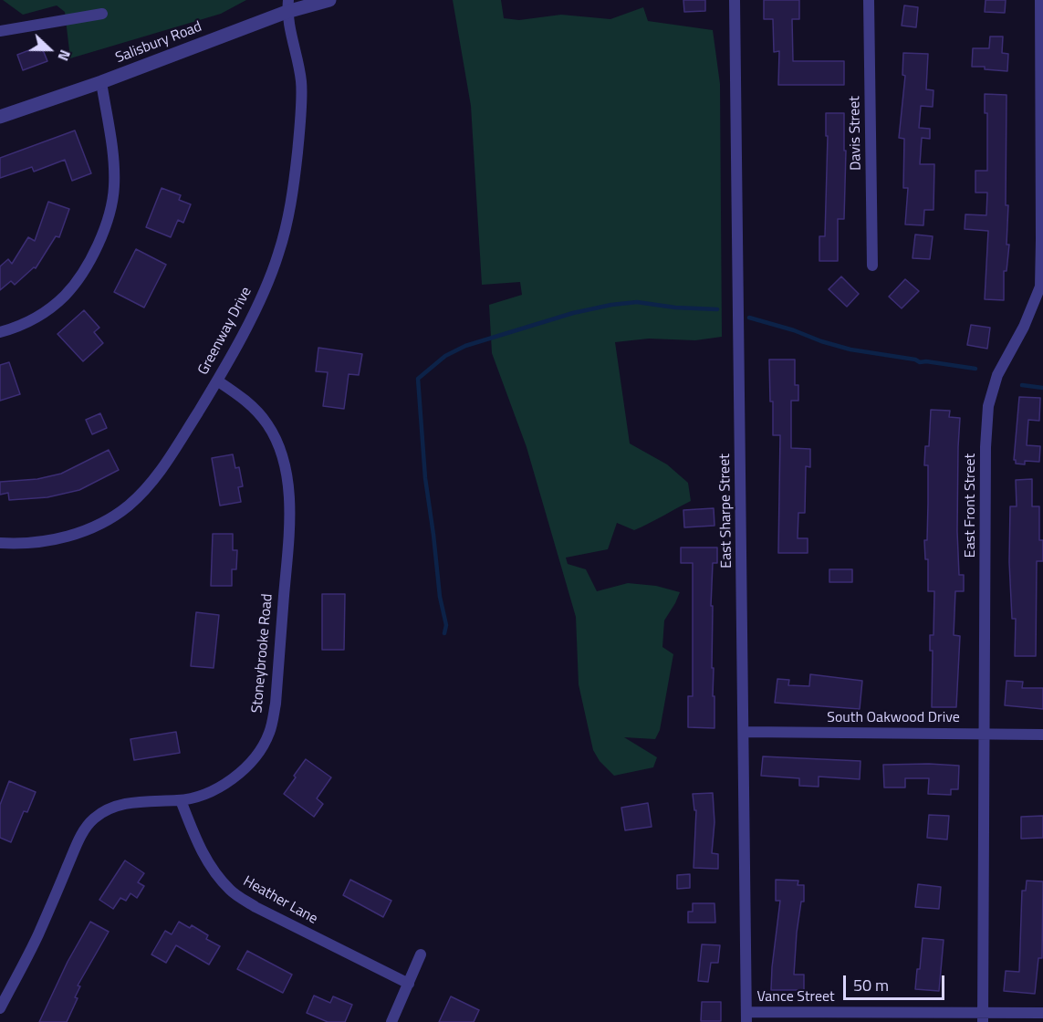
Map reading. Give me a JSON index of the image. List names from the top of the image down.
{
  "streets": {
    "street": [
      "Salisbury Road",
      "Davis Street",
      "Greenway Drive",
      "East Front Street",
      "East Sharpe Street",
      "Stoneybrooke Road",
      "South Oakwood Drive",
      "Heather Lane",
      "Vance Street"
    ]
  },
  "crossings": [
    ["Salisbury Road", "Greenway Drive"],
    ["Greenway Drive", "Stoneybrooke Road"],
    ["East Front Street", "South Oakwood Drive"],
    ["East Front Street", "Vance Street"],
    ["East Sharpe Street", "South Oakwood Drive"],
    ["East Sharpe Street", "Vance Street"],
    ["Stoneybrooke Road", "Heather Lane"]
  ],
  "scale_bar": "50 m",
  "north": "right"
}
